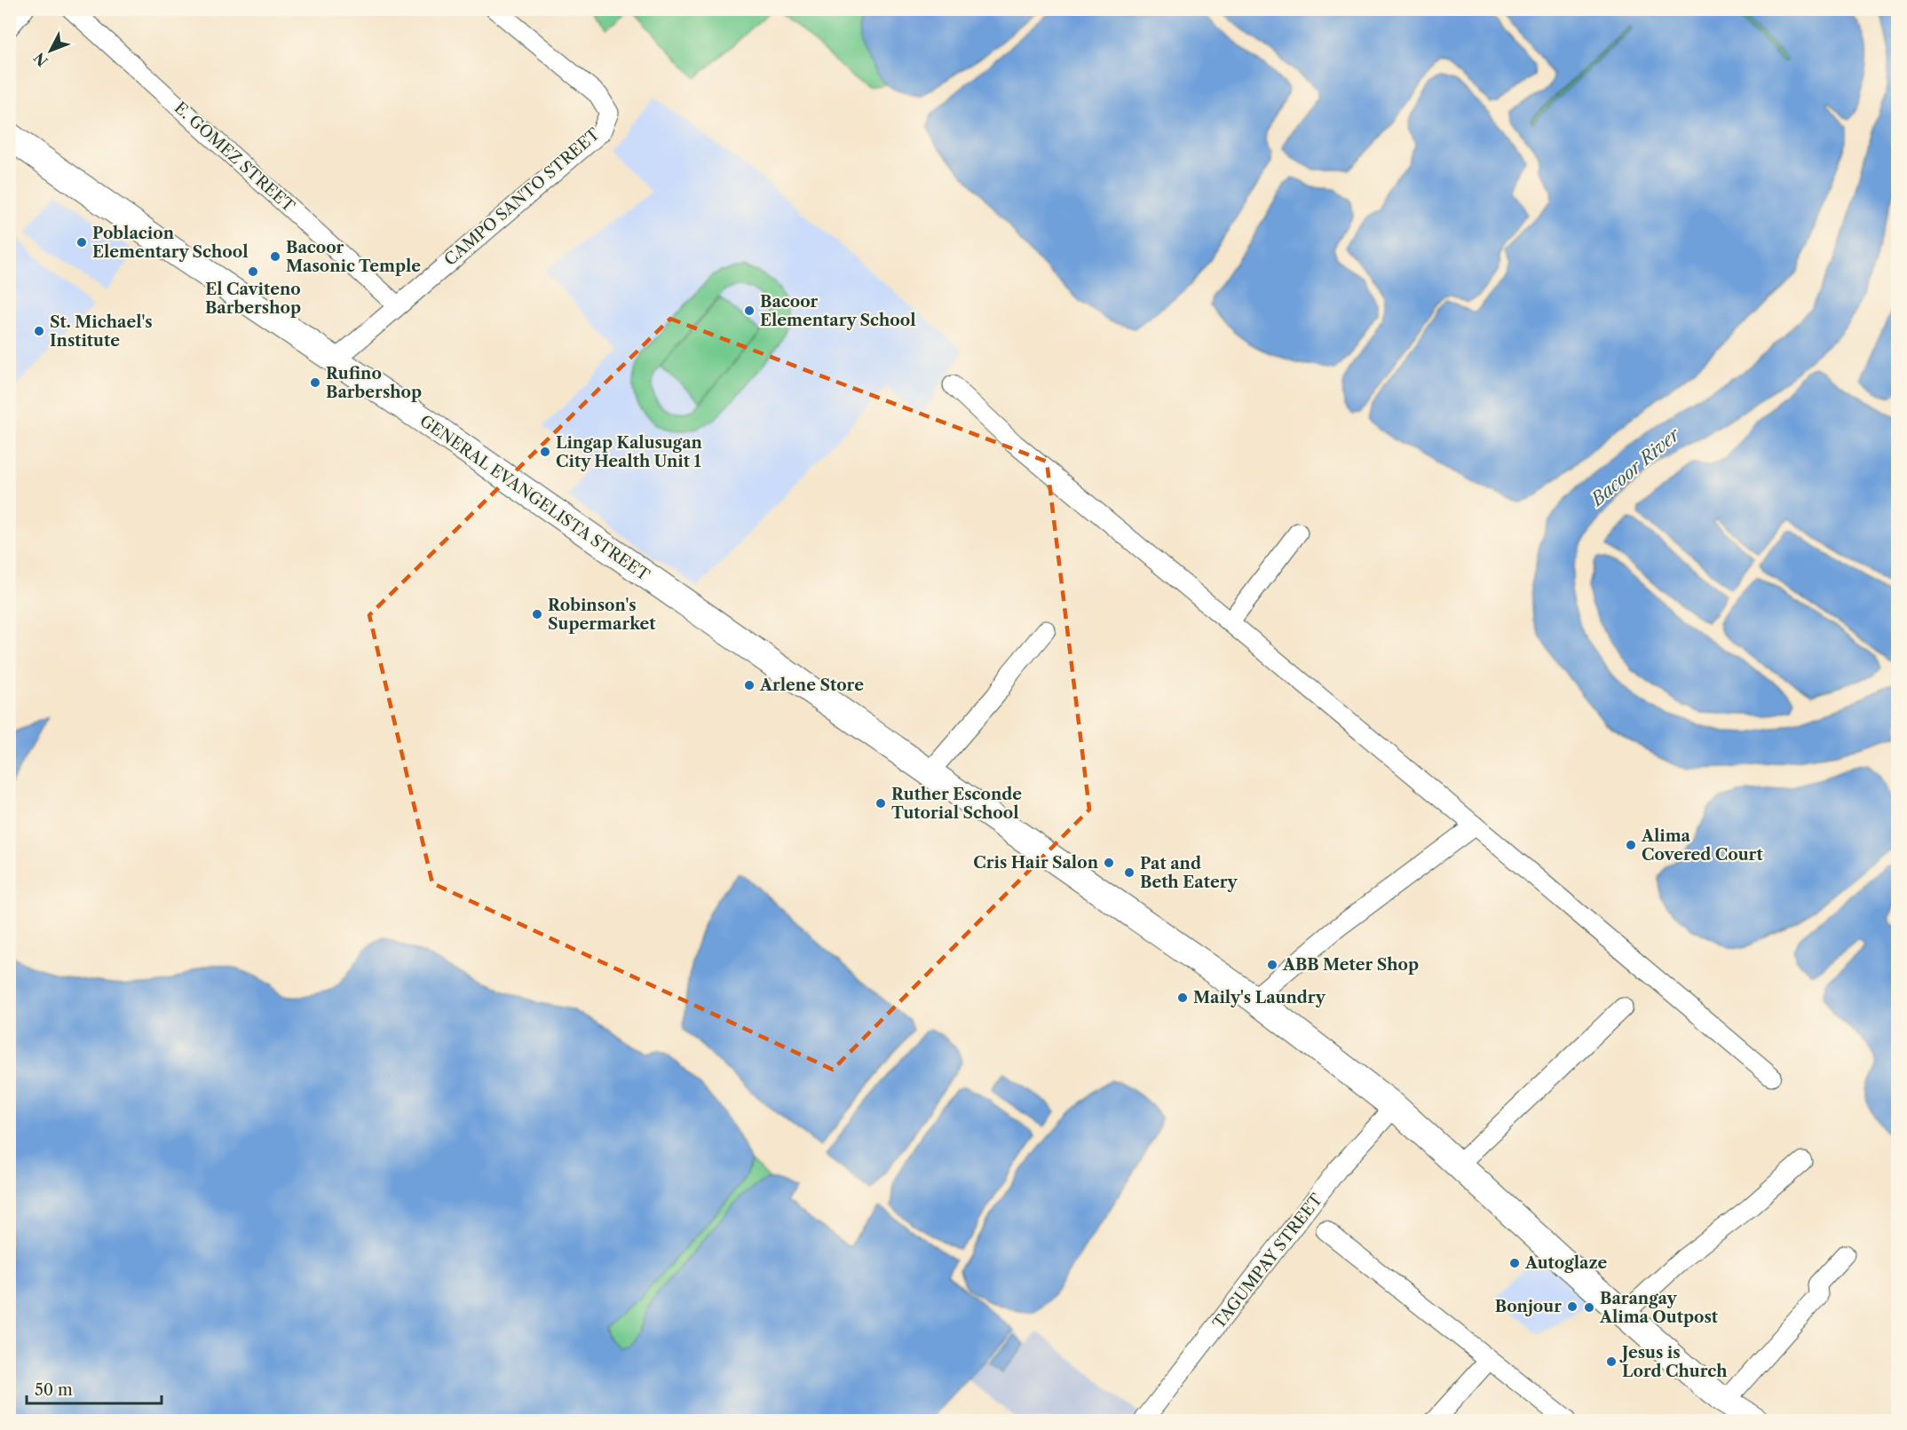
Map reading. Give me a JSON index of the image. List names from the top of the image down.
{
  "streets": {
    "main road": ["GENERAL EVANGELISTA STREET"],
    "street": ["E. GOMEZ STREET", "CAMPO SANTO STREET", "TAGUMPAY STREET"]
  },
  "crossings": [
    ["E. GOMEZ STREET", "CAMPO SANTO STREET"],
    ["CAMPO SANTO STREET", "GENERAL EVANGELISTA STREET"],
    ["GENERAL EVANGELISTA STREET", "TAGUMPAY STREET"]
  ],
  "water": ["Bacoor River"],
  "places": [
    "Poblacion Elementary School",
    "Bacoor Masonic Temple",
    "El Caviteno Barbershop",
    "Bacoor Elementary School",
    "St. Michael's Institute",
    "Rufino Barbershop",
    "Lingap Kalusugan City Health Unit 1",
    "Robinson's Supermarket",
    "Arlene Store",
    "Ruther Esconde Tutorial School",
    "Alima Covered Court",
    "Cris Hair Salon",
    "Pat and Beth Eatery",
    "ABB Meter Shop",
    "Maily's Laundry",
    "Autoglaze",
    "Bonjour",
    "Barangay Alima Outpost",
    "Jesus is Lord Church"
  ],
  "scale_bar": "50 m",
  "north": "bottom left"
}
